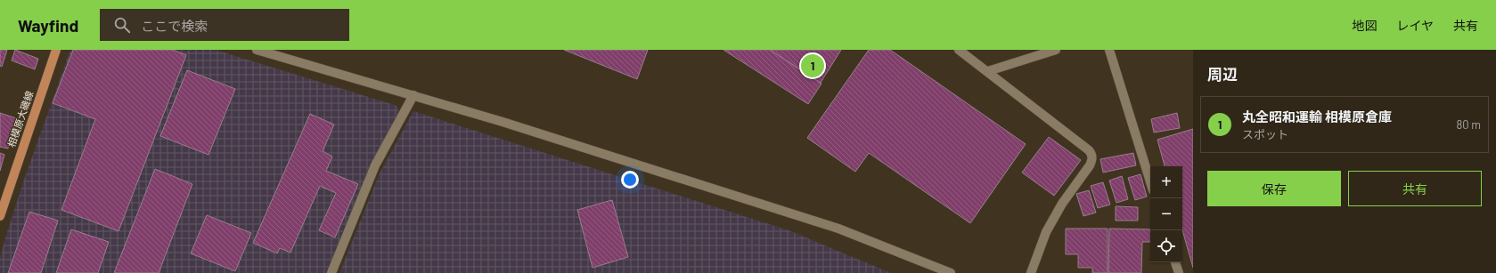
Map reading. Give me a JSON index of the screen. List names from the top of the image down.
{
  "streets": {
    "main road": ["相模原大磯線"]
  },
  "page": {
    "header": "Wayfind",
    "search": "ここで検索",
    "nav": ["地図", "レイヤ", "共有"],
    "heading": "周辺",
    "pins": "1",
    "list": [
      {
        "mark": "1",
        "name": "丸全昭和運輸 相模原倉庫",
        "note": "スポット",
        "value": "80 m"
      }
    ],
    "buttons": ["保存", "共有"],
    "map_buttons": ["+", "−"]
  }
}
